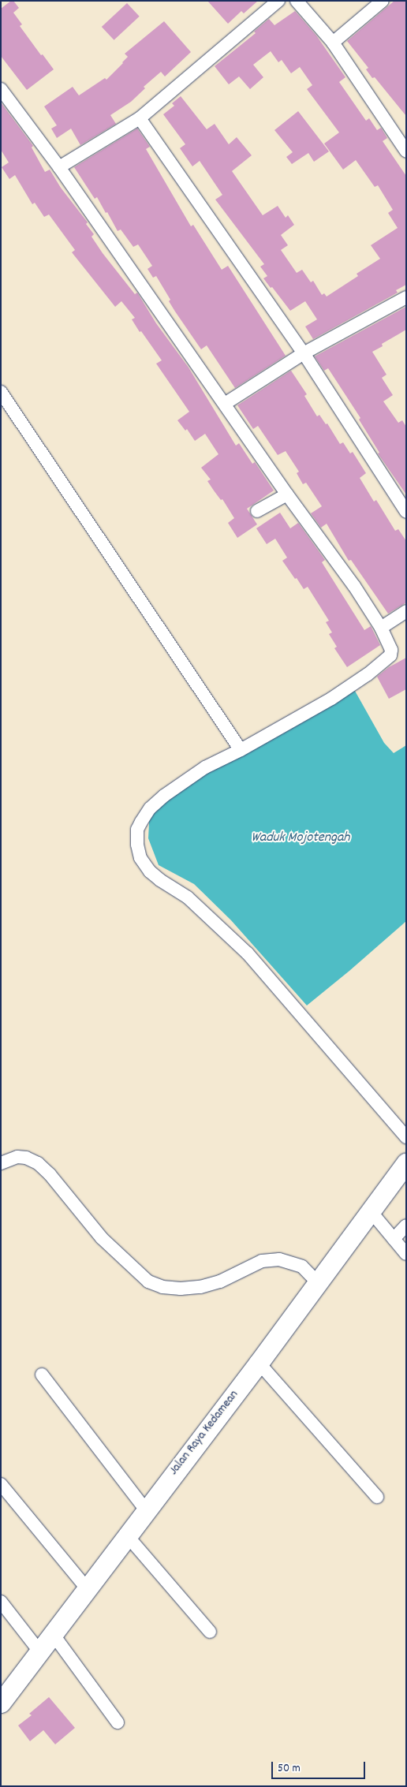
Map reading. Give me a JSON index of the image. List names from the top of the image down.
{
  "streets": {
    "highway": ["Jalan Raya Kedamean"]
  },
  "water": ["Waduk Mojotengah"],
  "scale_bar": "50 m"
}
